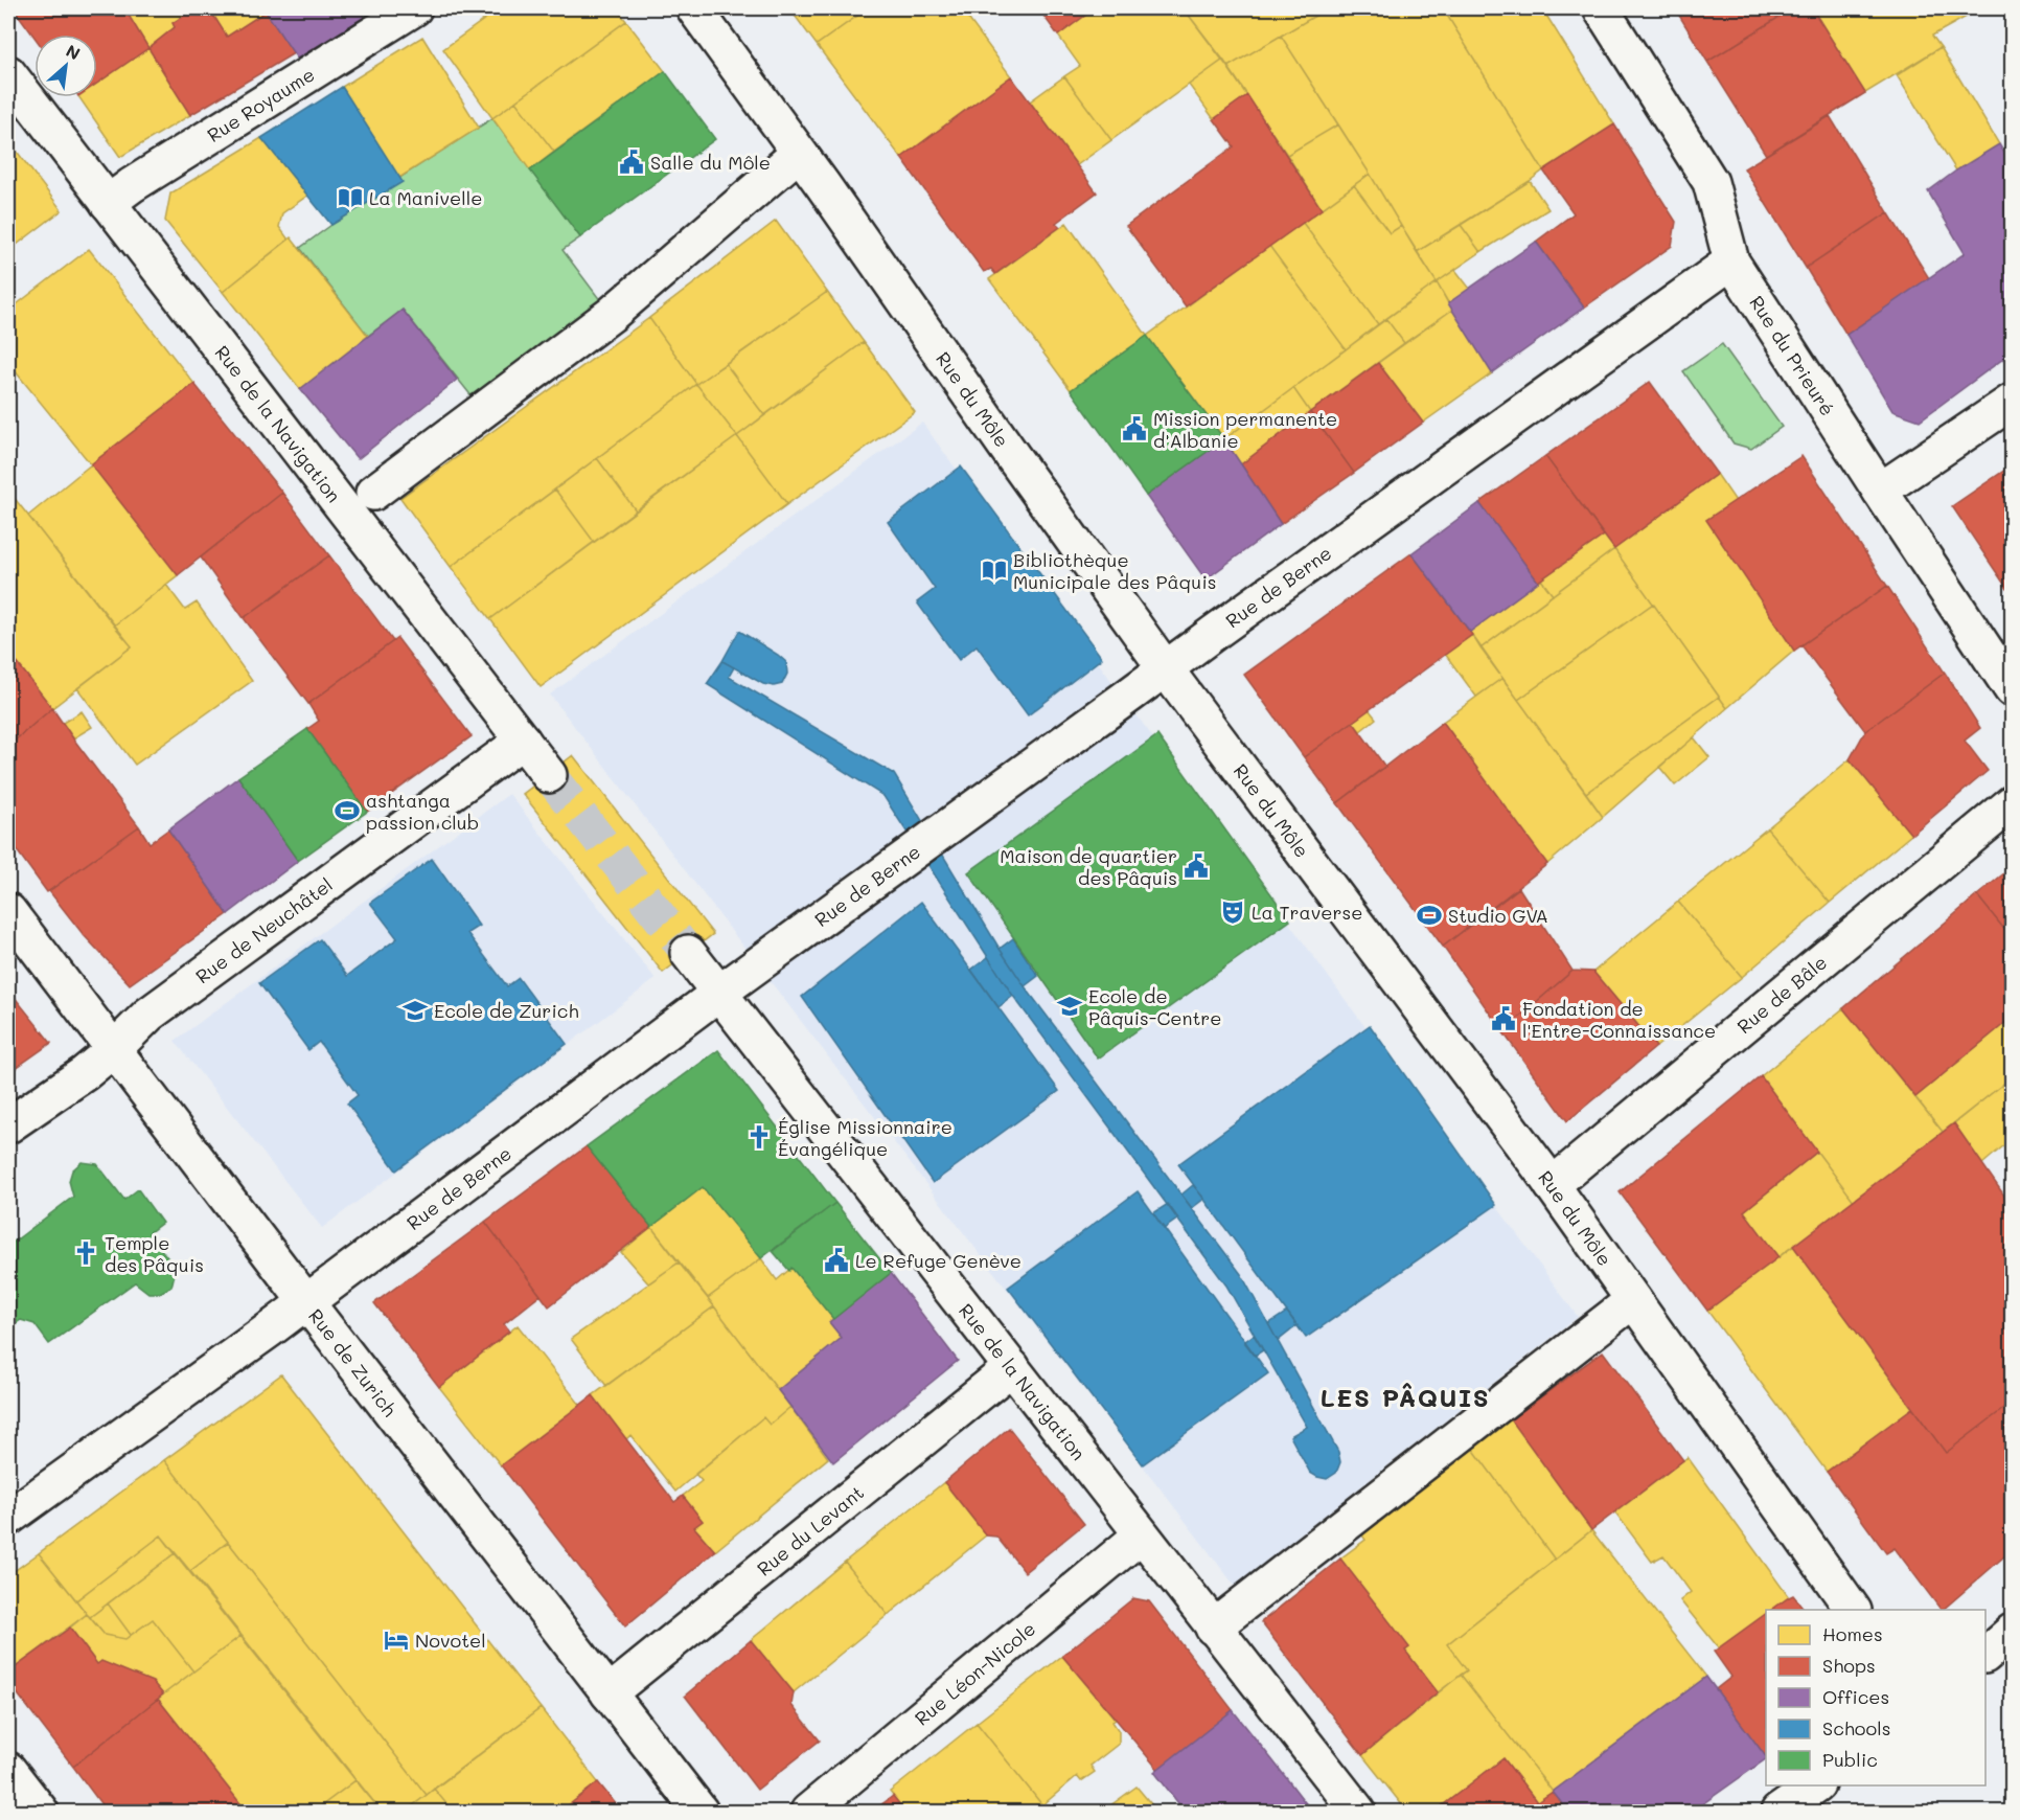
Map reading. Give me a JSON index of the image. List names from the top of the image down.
{
  "streets": {
    "street": [
      "Rue Royaume",
      "Rue du Prieuré",
      "Rue du Môle",
      "Rue de la Navigation",
      "Rue de Berne",
      "Rue de Neuchâtel",
      "Rue de Bâle",
      "Rue de Zurich",
      "Rue du Levant",
      "Rue Léon-Nicole"
    ]
  },
  "crossings": [
    ["Rue Royaume", "Rue de la Navigation"],
    ["Rue du Prieuré", "Rue de Berne"],
    ["Rue du Môle", "Rue de Berne"],
    ["Rue du Môle", "Rue de Bâle"],
    ["Rue de la Navigation", "Rue de Berne"],
    ["Rue de la Navigation", "Rue de Neuchâtel"],
    ["Rue de la Navigation", "Rue du Levant"],
    ["Rue de la Navigation", "Rue Léon-Nicole"],
    ["Rue de Berne", "Rue de Zurich"],
    ["Rue de Neuchâtel", "Rue de Zurich"],
    ["Rue de Zurich", "Rue du Levant"]
  ],
  "districts": ["LES PÂQUIS"],
  "places": {
    "public building": [
      "Salle du Môle",
      "Mission permanente d'Albanie",
      "Maison de quartier des Pâquis",
      "Fondation de l'Entre-Connaissance",
      "Le Refuge Genève"
    ],
    "library": ["La Manivelle", "Bibliothèque Municipale des Pâquis"],
    "sports": ["ashtanga passion club", "Studio GVA"],
    "theatre": ["La Traverse"],
    "school or university": ["Ecole de Pâquis-Centre", "Ecole de Zurich"],
    "church": ["Église Missionnaire Évangélique", "Temple des Pâquis"],
    "hotel": ["Novotel"]
  },
  "legend": [
    "Homes",
    "Shops",
    "Offices",
    "Schools",
    "Public"
  ],
  "north": "top right"
}
